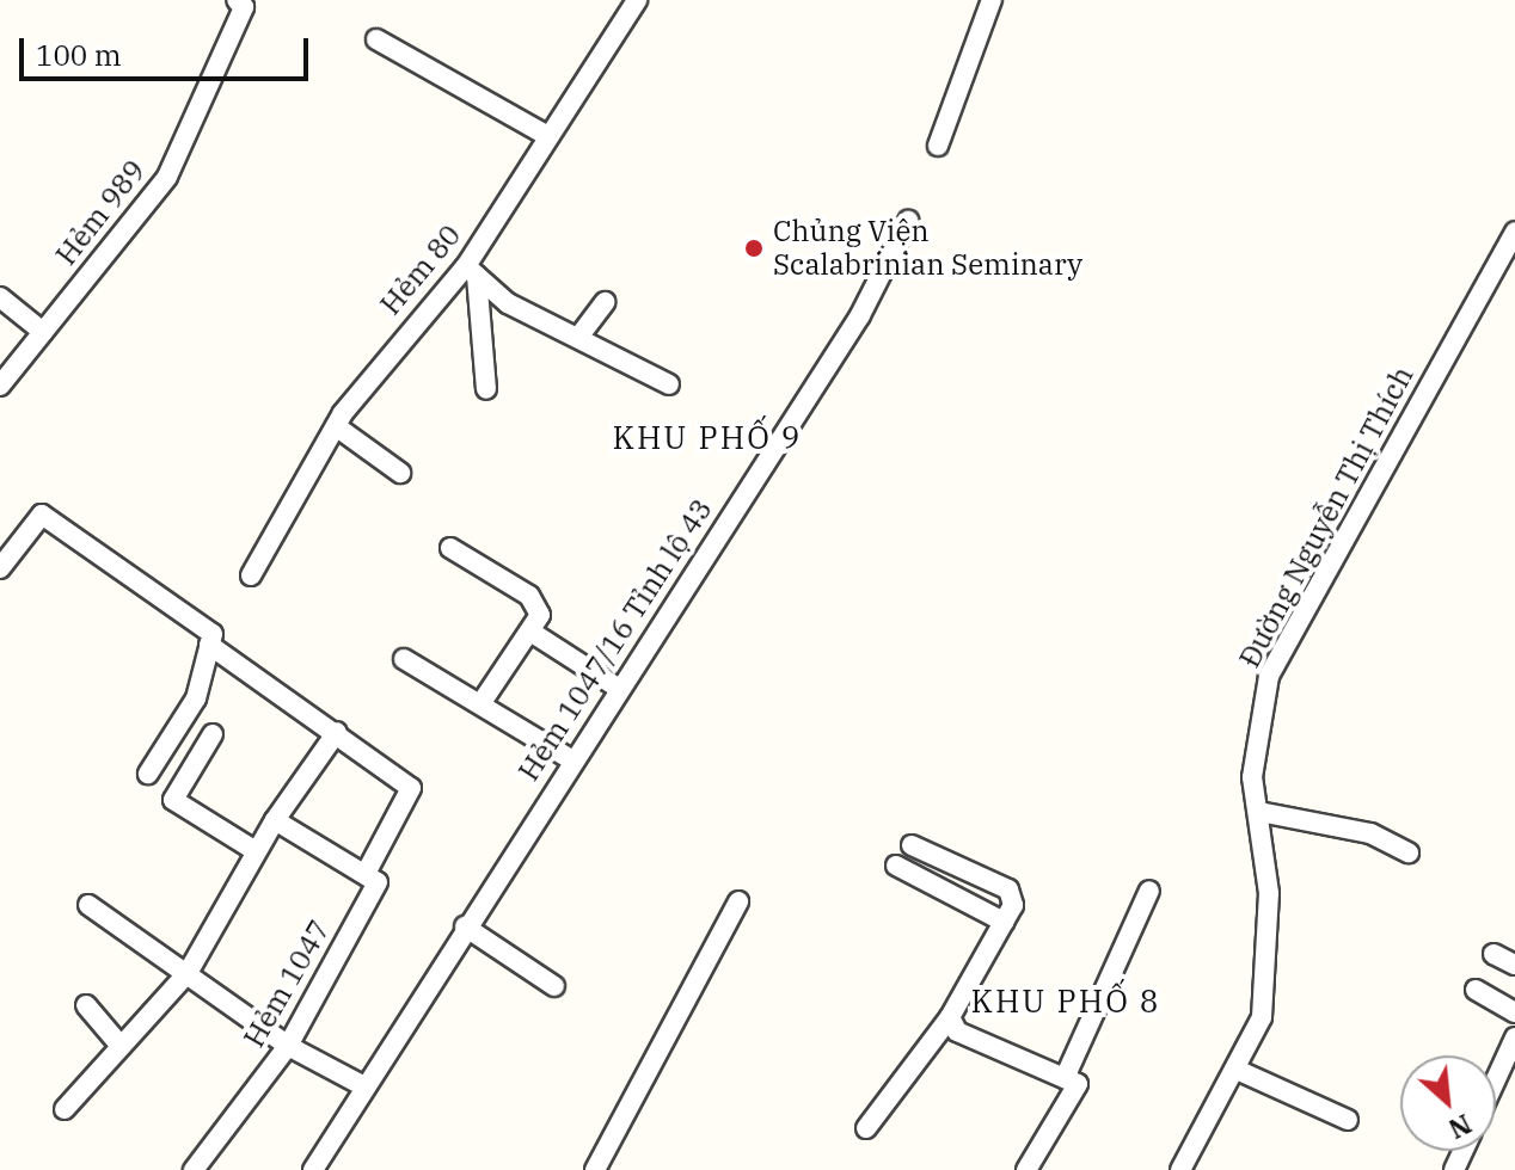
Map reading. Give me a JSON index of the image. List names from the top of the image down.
{
  "streets": {
    "street": [
      "Hẻm 989",
      "Hẻm 80",
      "Đường Nguyễn Thị Thích",
      "Hẻm 1047/16 Tỉnh lộ 43",
      "Hẻm 1047"
    ]
  },
  "districts": ["KHU PHỐ 9", "KHU PHỐ 8"],
  "places": ["Chủng Viện Scalabrinian Seminary"],
  "scale_bar": "100 m",
  "north": "bottom right"
}
